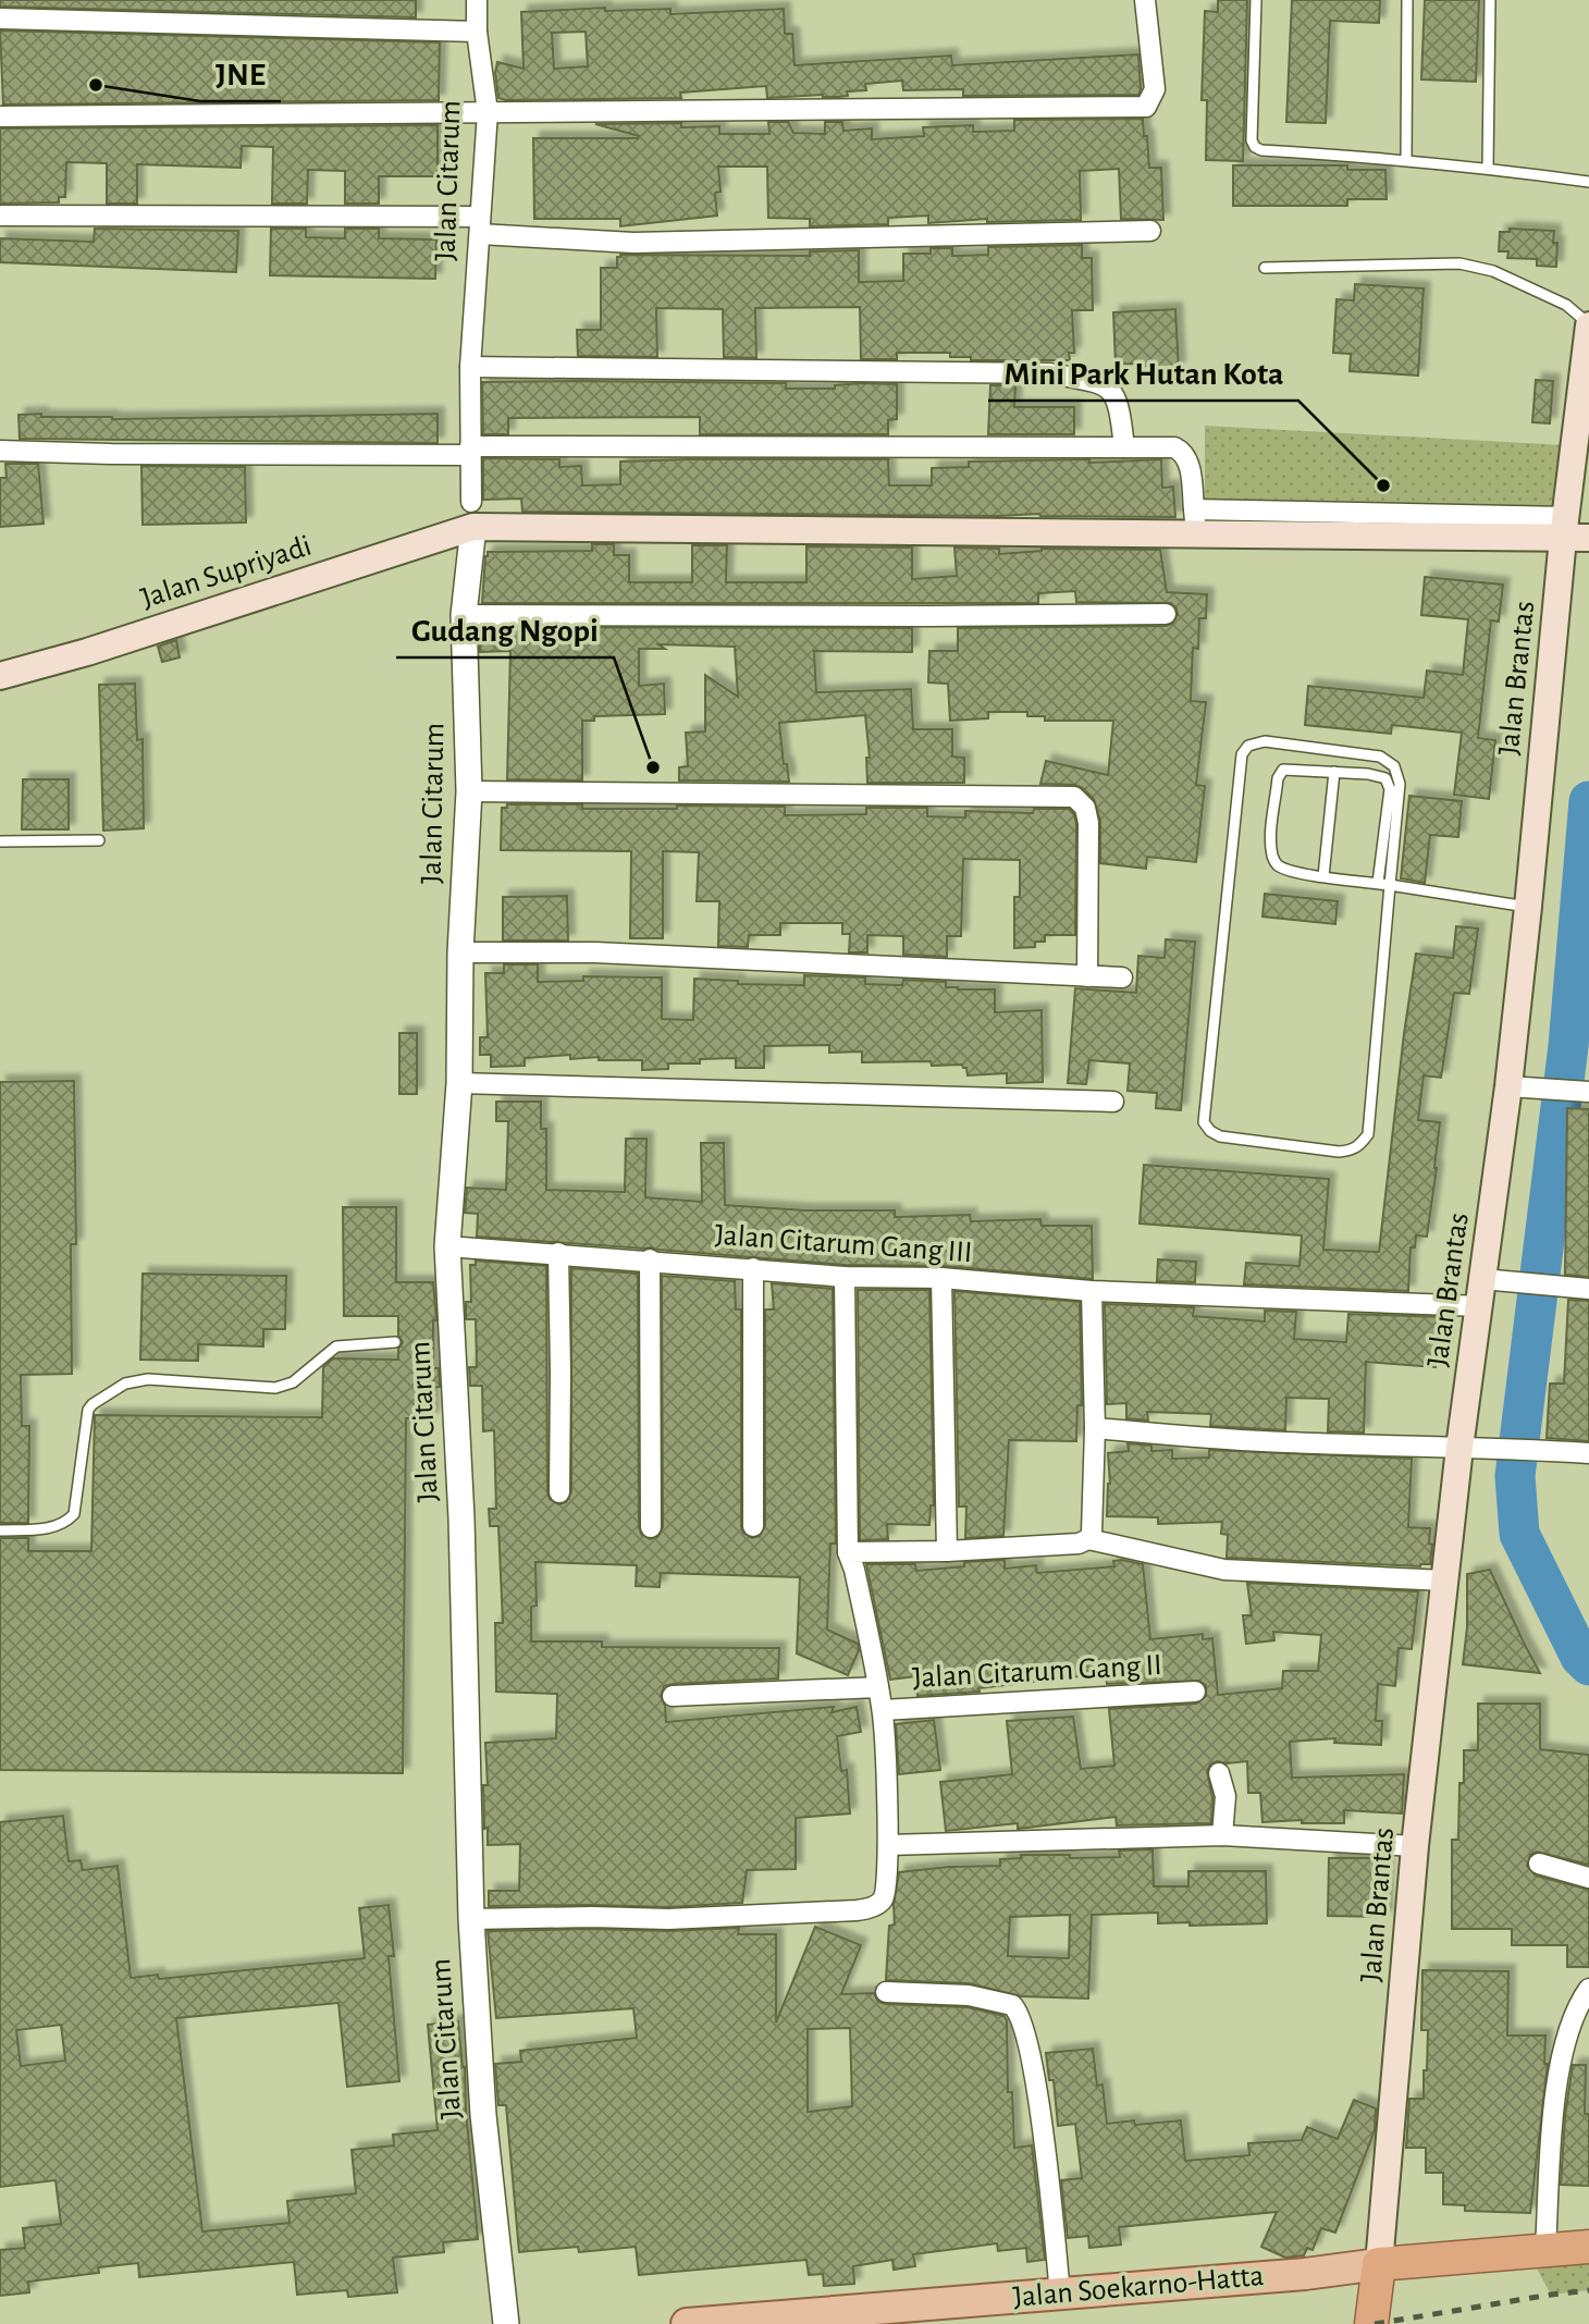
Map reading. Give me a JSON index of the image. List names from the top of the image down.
{
  "streets": {
    "highway": ["Jalan Soekarno-Hatta"],
    "main road": ["Jalan Supriyadi", "Jalan Brantas"],
    "street": ["Jalan Citarum", "Jalan Citarum Gang III", "Jalan Citarum Gang II"]
  },
  "crossings": [
    ["Jalan Citarum", "Jalan Supriyadi"],
    ["Jalan Citarum", "Jalan Citarum Gang III"],
    ["Jalan Supriyadi", "Jalan Brantas"],
    ["Jalan Brantas", "Jalan Citarum Gang III"],
    ["Jalan Brantas", "Jalan Soekarno-Hatta"]
  ],
  "places": ["JNE", "Mini Park Hutan Kota", "Gudang Ngopi"]
}
